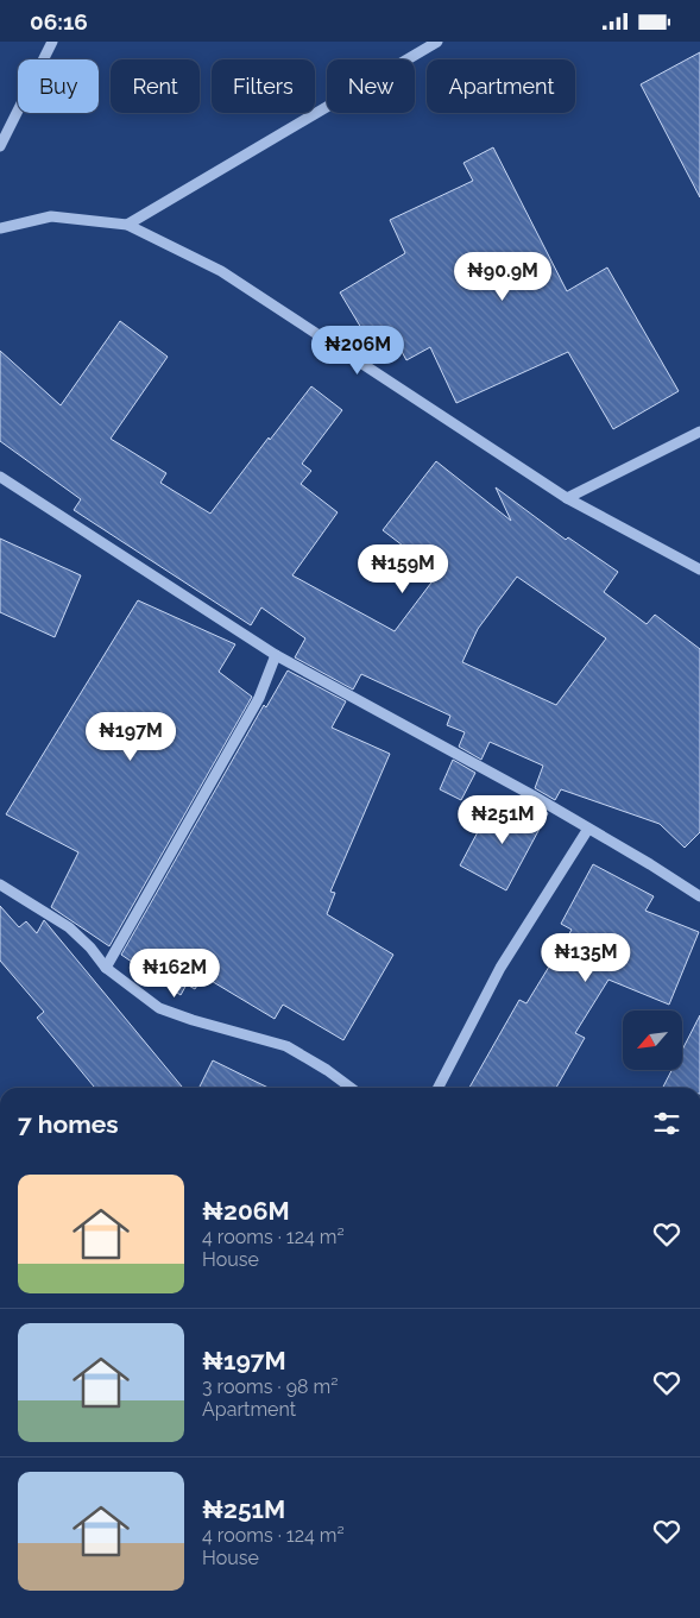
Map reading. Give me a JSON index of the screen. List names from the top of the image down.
{
  "north": "bottom left",
  "page": {
    "status": "06:16",
    "chip": [
      "Buy",
      "Rent",
      "Filters",
      "New",
      "Apartment"
    ],
    "price": [
      "₦90.9M",
      "₦206M",
      "₦159M",
      "₦197M",
      "₦251M",
      "₦135M",
      "₦162M"
    ],
    "heading": "7 homes",
    "list": [
      {
        "name": "₦206M",
        "note": "4 rooms · 124 m² · House"
      },
      {
        "name": "₦197M",
        "note": "3 rooms · 98 m² · Apartment"
      },
      {
        "name": "₦251M",
        "note": "4 rooms · 124 m² · House"
      }
    ]
  }
}
